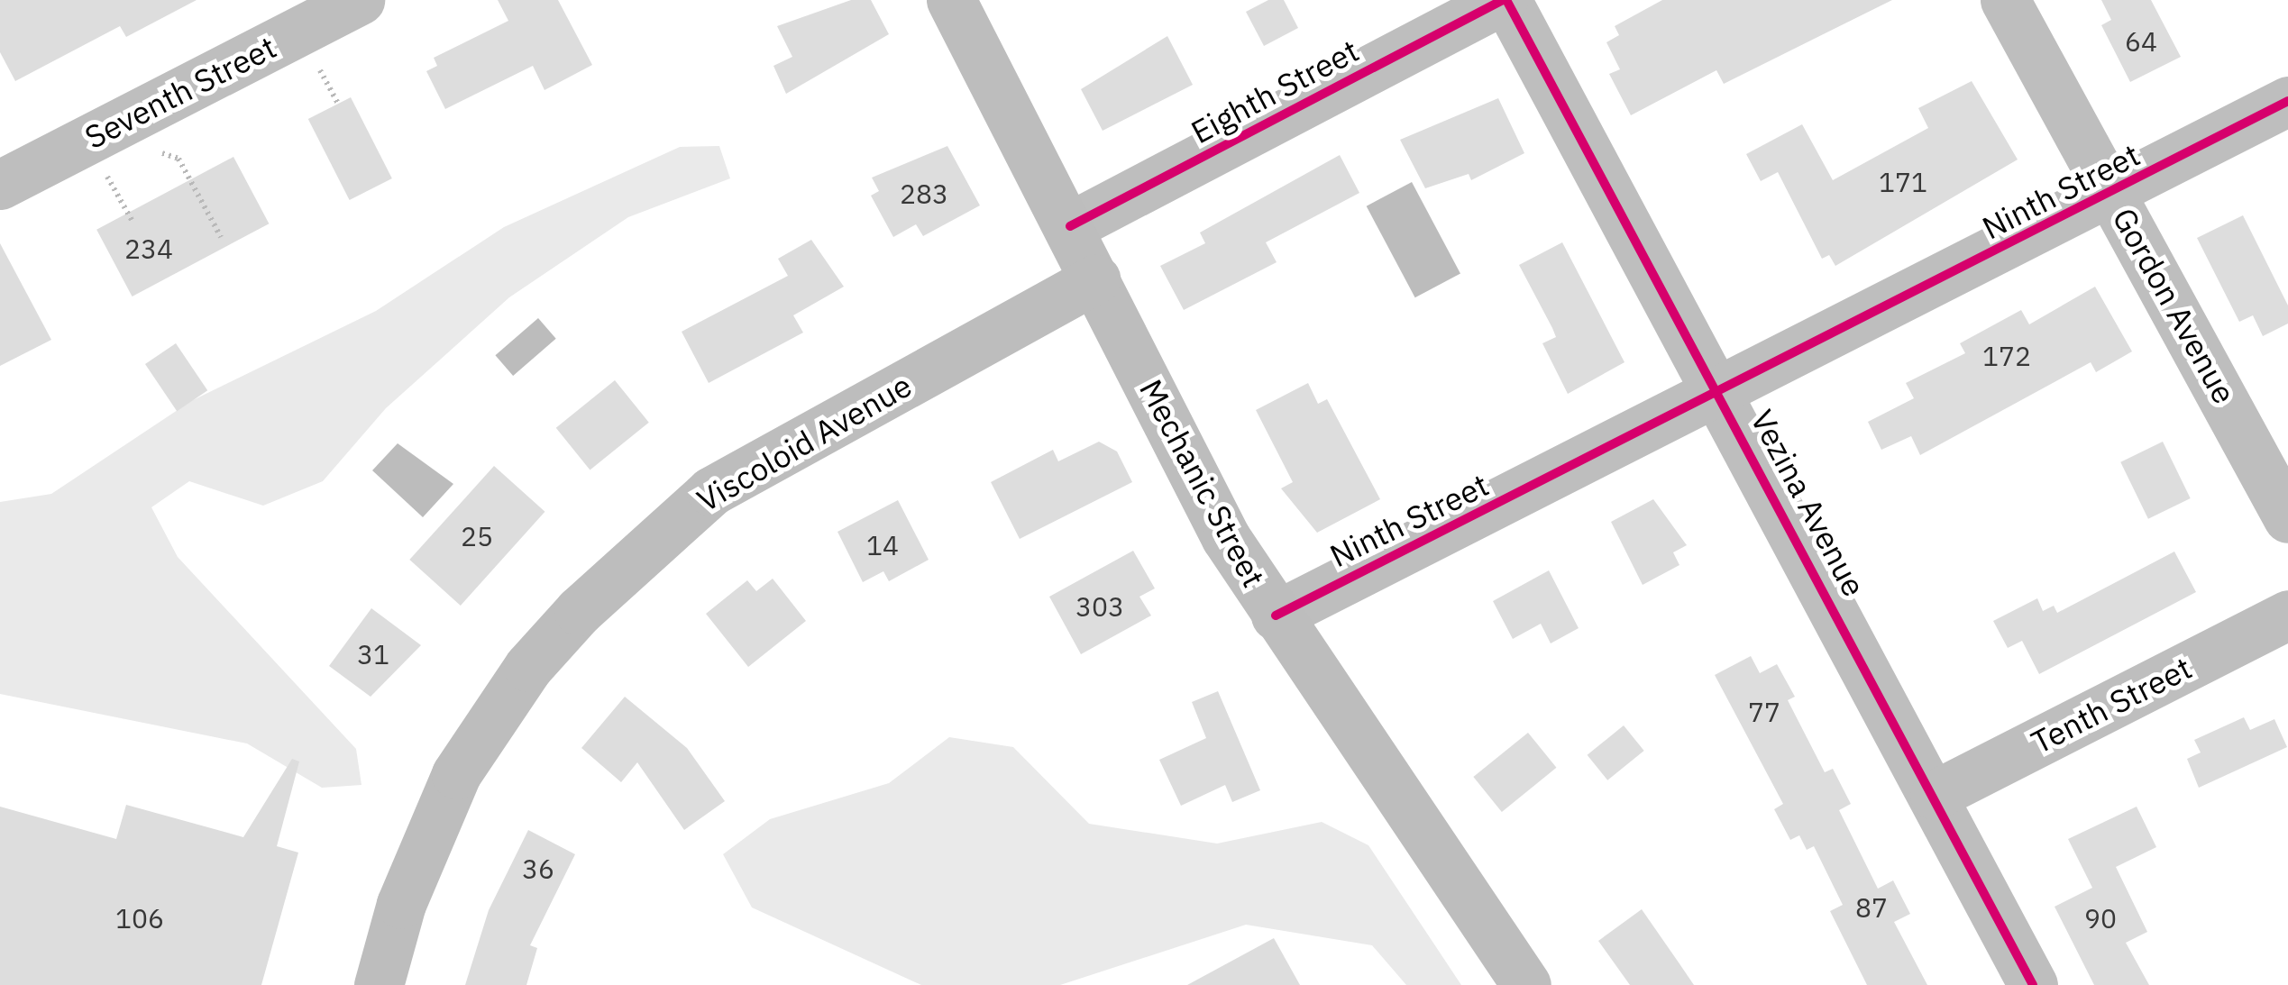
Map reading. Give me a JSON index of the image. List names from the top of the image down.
{
  "streets": {
    "main road": ["Viscoloid Avenue", "Mechanic Street"],
    "street": [
      "Eighth Street",
      "Seventh Street",
      "Ninth Street",
      "Gordon Avenue",
      "Vezina Avenue",
      "Tenth Street"
    ]
  },
  "crossings": [
    ["Eighth Street", "Mechanic Street"],
    ["Eighth Street", "Vezina Avenue"],
    ["Ninth Street", "Gordon Avenue"],
    ["Ninth Street", "Mechanic Street"],
    ["Ninth Street", "Vezina Avenue"],
    ["Viscoloid Avenue", "Mechanic Street"],
    ["Vezina Avenue", "Tenth Street"]
  ],
  "house_numbers": [
    "64",
    "171",
    "283",
    "234",
    "172",
    "25",
    "14",
    "303",
    "31",
    "77",
    "36",
    "87",
    "106",
    "90"
  ]
}
